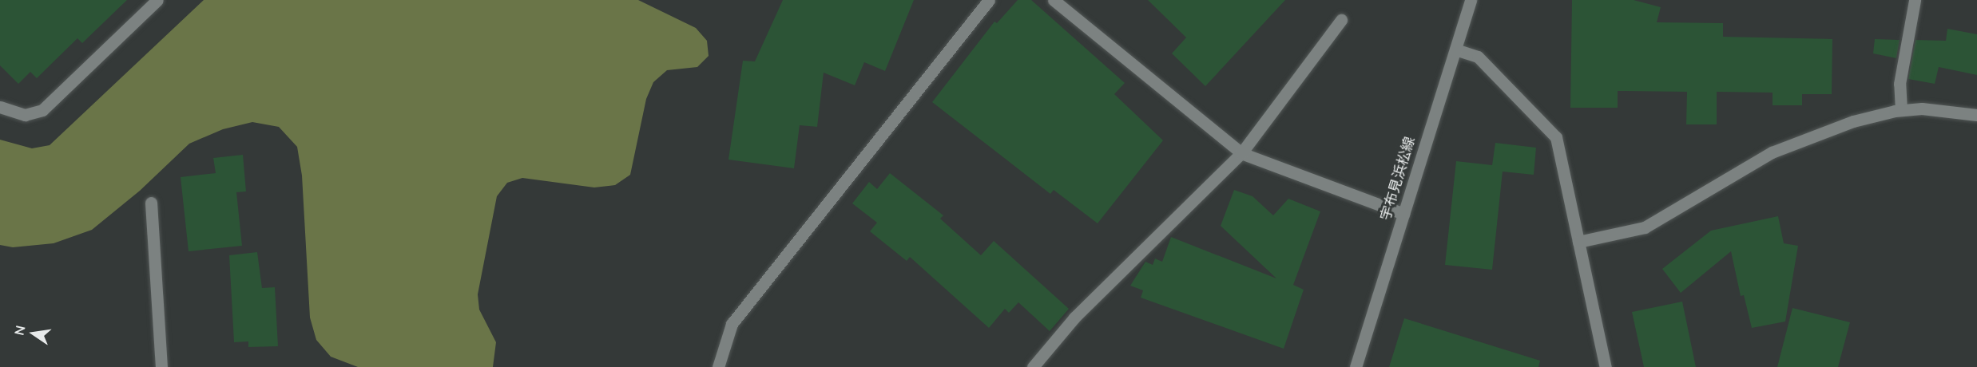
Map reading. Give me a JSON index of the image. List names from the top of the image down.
{
  "streets": {
    "street": ["宇布見浜松線"]
  },
  "north": "left"
}
